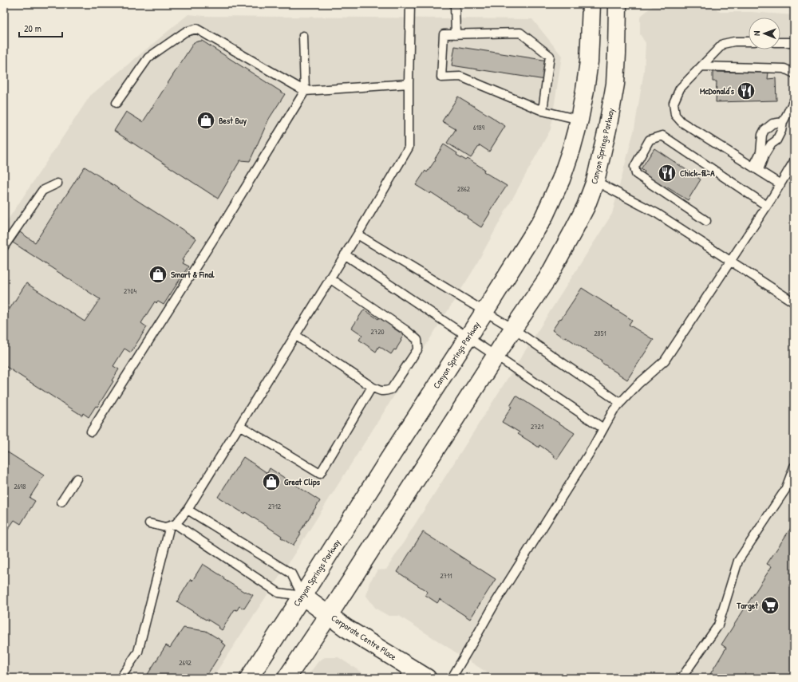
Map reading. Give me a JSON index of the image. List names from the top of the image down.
{
  "streets": {
    "street": ["Canyon Springs Parkway", "Corporate Centre Place"]
  },
  "crossings": [
    ["Canyon Springs Parkway", "Corporate Centre Place"]
  ],
  "places": {
    "restaurant": ["McDonald's", "Chick-fil-A"],
    "shop": ["Best Buy", "Smart & Final", "Great Clips"],
    "supermarket": ["Target"]
  },
  "house_numbers": [
    "6189",
    "2862",
    "2704",
    "2720",
    "2851",
    "2721",
    "2698",
    "2712",
    "2711",
    "2692"
  ],
  "scale_bar": "20 m",
  "north": "left"
}
